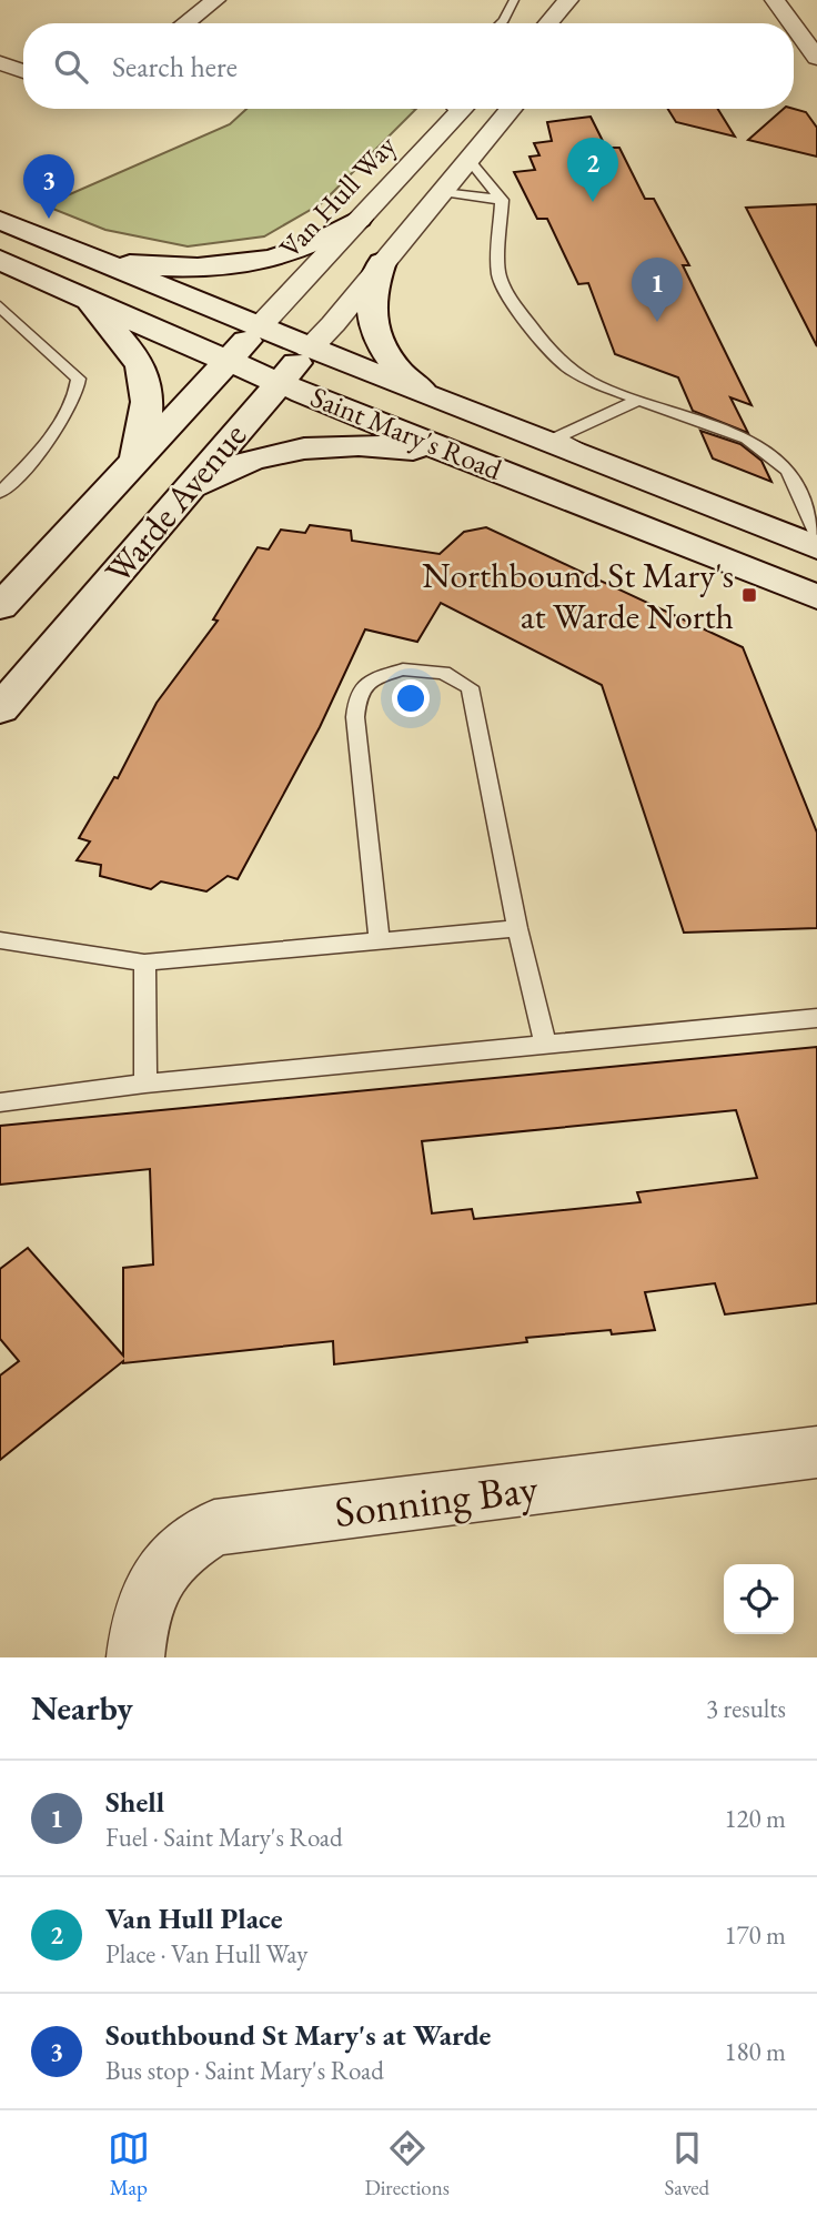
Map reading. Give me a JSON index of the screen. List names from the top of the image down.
{
  "streets": {
    "main road": ["Saint Mary's Road", "Warde Avenue"],
    "street": ["Van Hull Way", "Sonning Bay"]
  },
  "crossings": [
    ["Van Hull Way", "Warde Avenue"],
    ["Saint Mary's Road", "Warde Avenue"]
  ],
  "places": {
    "transit": ["Northbound St Mary's at Warde North"]
  },
  "page": {
    "search": "Search here",
    "pins": ["2", "3", "1"],
    "heading": ["Nearby", "3 results"],
    "list": [
      {
        "mark": "1",
        "name": "Shell",
        "note": "Fuel · Saint Mary's Road",
        "value": "120 m"
      },
      {
        "mark": "2",
        "name": "Van Hull Place",
        "note": "Place · Van Hull Way",
        "value": "170 m"
      },
      {
        "mark": "3",
        "name": "Southbound St Mary's at Warde",
        "note": "Bus stop · Saint Mary's Road",
        "value": "180 m"
      }
    ],
    "nav": ["Map", "Directions", "Saved"]
  }
}
